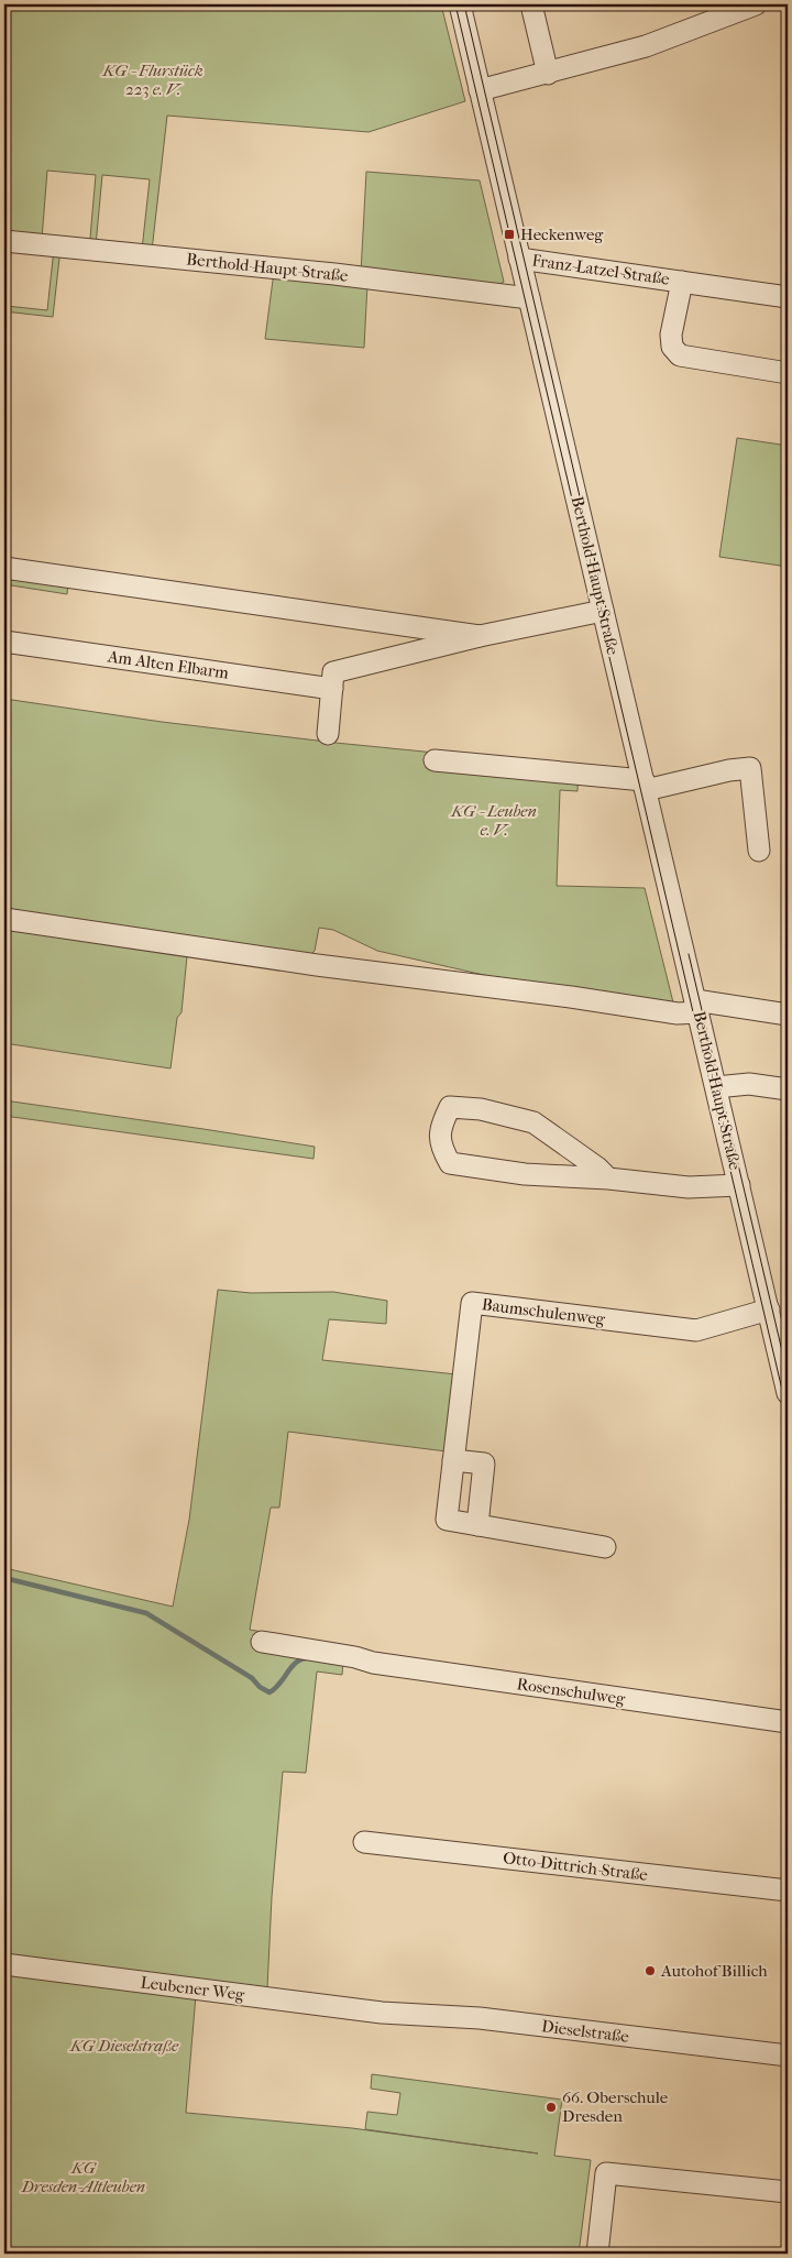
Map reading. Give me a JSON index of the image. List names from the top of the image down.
{
  "streets": {
    "street": [
      "Berthold-Haupt-Straße",
      "Franz-Latzel-Straße",
      "Am Alten Elbarm",
      "Baumschulenweg",
      "Rosenschulweg",
      "Otto-Dittrich-Straße",
      "Leubener Weg",
      "Dieselstraße"
    ]
  },
  "crossings": [
    ["Berthold-Haupt-Straße", "Franz-Latzel-Straße"],
    ["Berthold-Haupt-Straße", "Baumschulenweg"],
    ["Leubener Weg", "Dieselstraße"]
  ],
  "parks": [
    "KG - Flurstück 223 e. V.",
    "KG - Leuben e. V.",
    "KG Dieselstraße",
    "KG Dresden-Altleuben"
  ],
  "places": {
    "transit": ["Heckenweg"],
    "other": ["Autohof Billich", "66. Oberschule Dresden"]
  }
}
